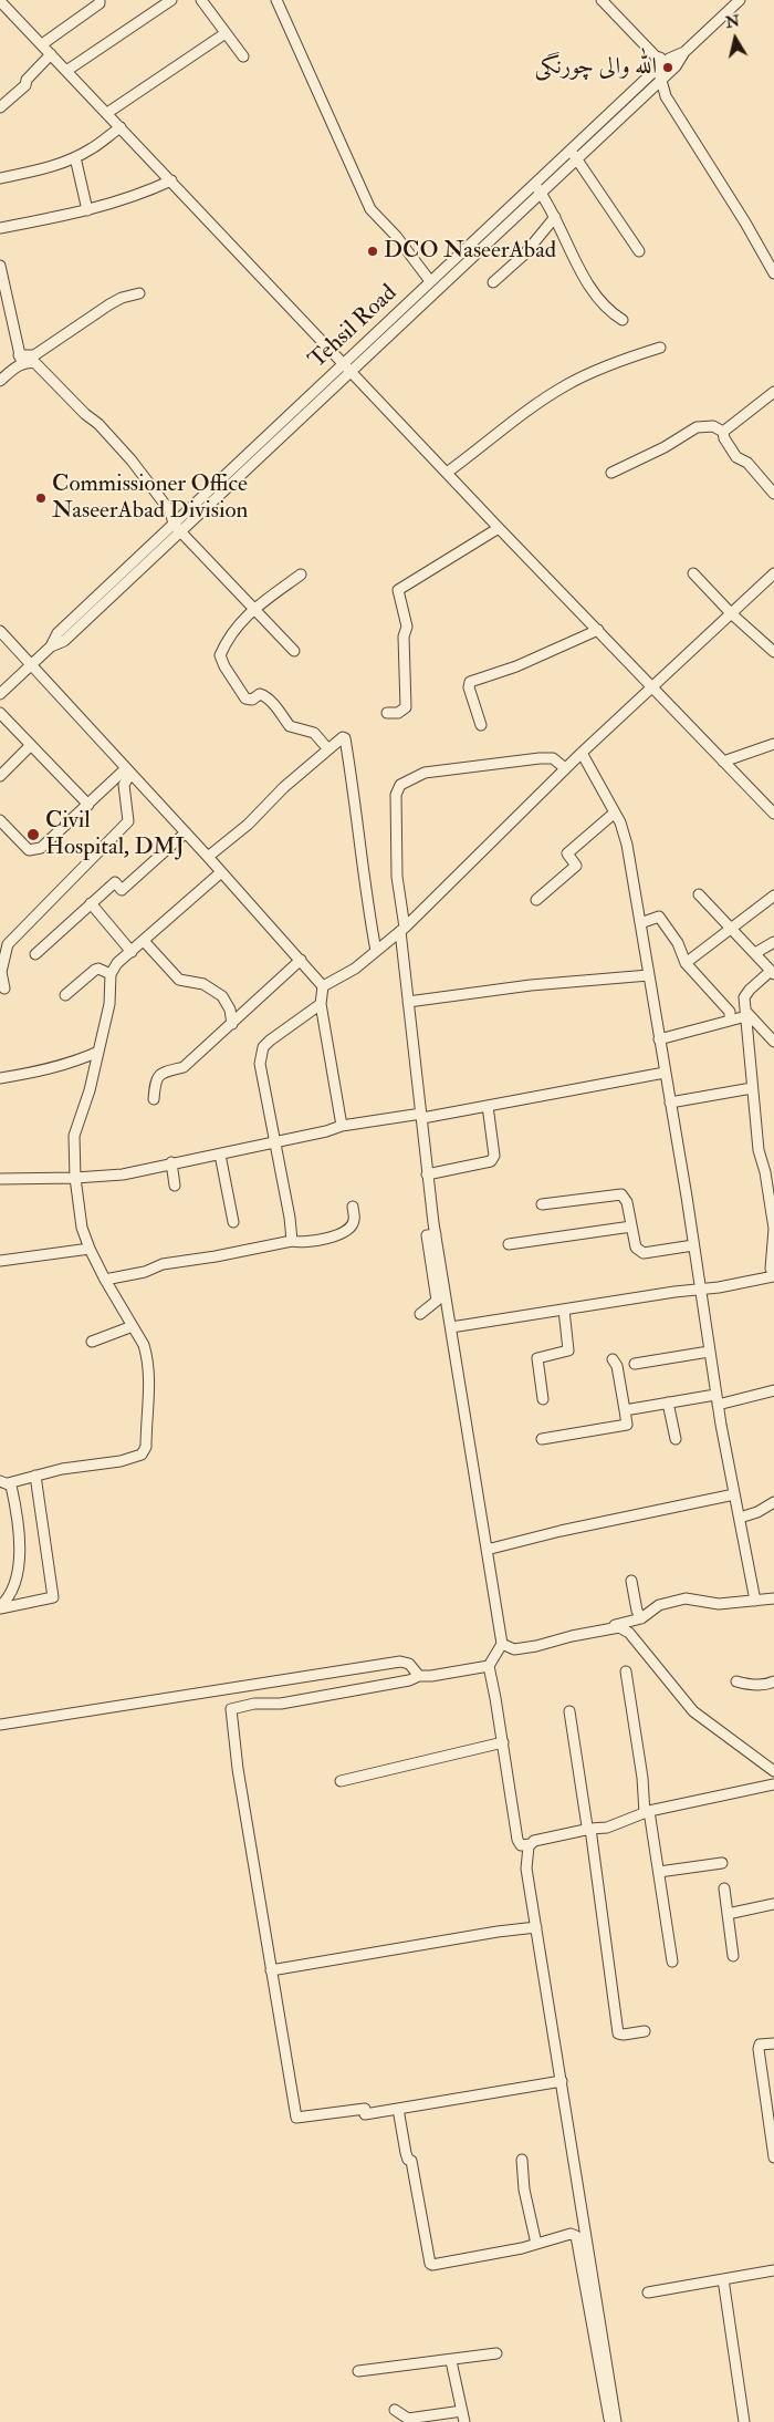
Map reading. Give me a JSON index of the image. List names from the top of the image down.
{
  "streets": {
    "street": ["Tehsil Road"]
  },
  "places": [
    "اللہ والی چورنگی",
    "DCO NaseerAbad",
    "Commissioner Office NaseerAbad Division",
    "Civil Hospital, DMJ"
  ],
  "north": "top"
}
